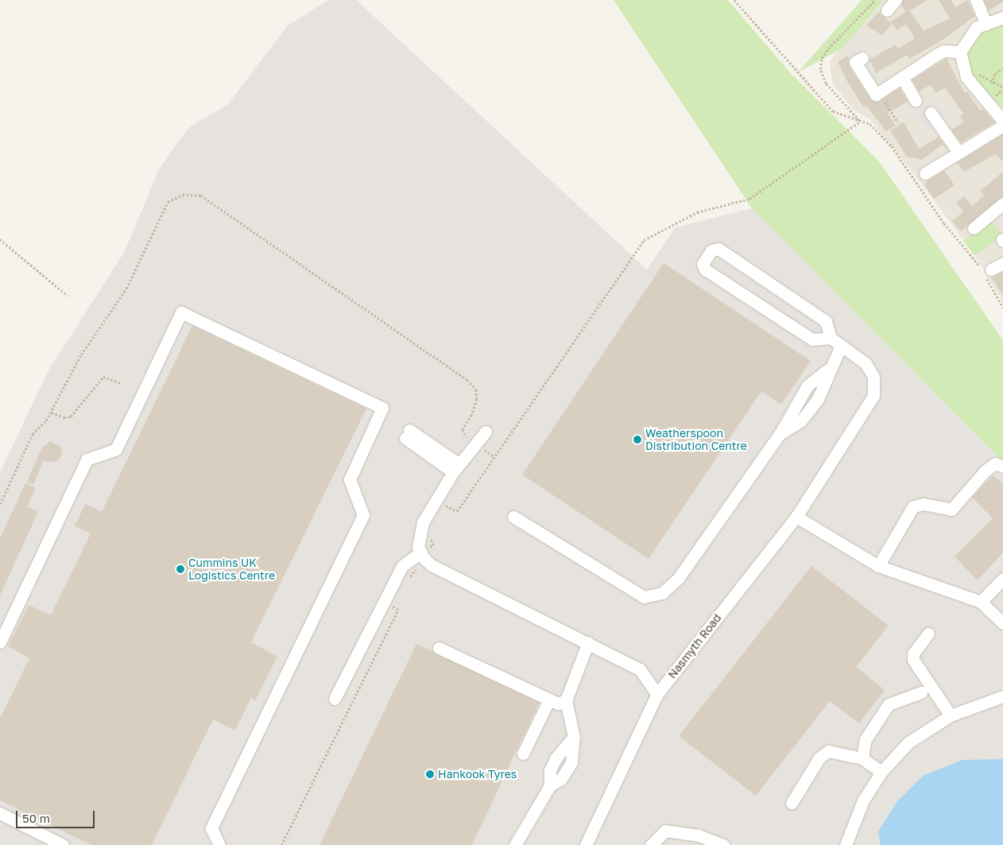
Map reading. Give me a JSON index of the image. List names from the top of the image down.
{
  "streets": {
    "street": ["Nasmyth Road"]
  },
  "places": ["Weatherspoon Distribution Centre", "Cummins UK Logistics Centre", "Hankook Tyres"],
  "scale_bar": "50 m"
}
